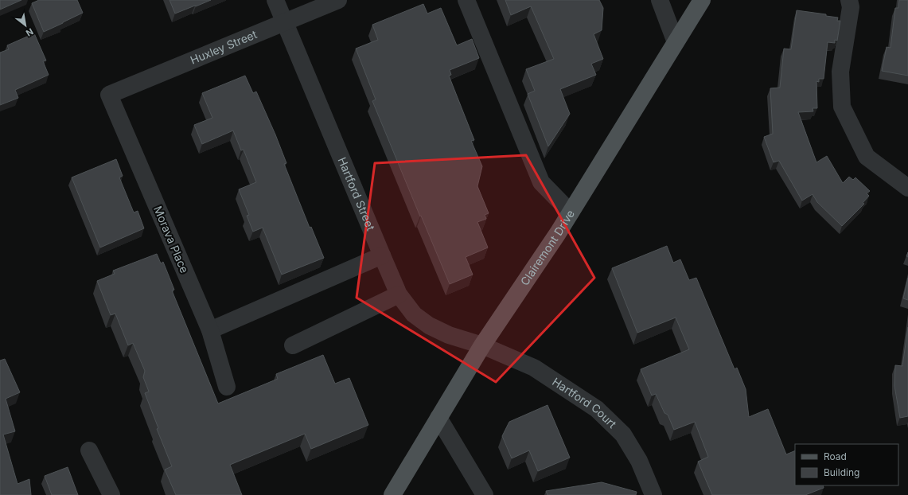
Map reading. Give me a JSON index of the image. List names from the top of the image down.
{
  "streets": {
    "main road": ["Clairemont Drive"],
    "street": [
      "Huxley Street",
      "Hartford Street",
      "Morava Place",
      "Hartford Court"
    ]
  },
  "crossings": [
    ["Huxley Street", "Hartford Street"],
    ["Huxley Street", "Morava Place"],
    ["Hartford Street", "Clairemont Drive"],
    ["Hartford Street", "Hartford Court"],
    ["Clairemont Drive", "Hartford Court"]
  ],
  "legend": ["Road", "Building"],
  "north": "bottom right"
}
